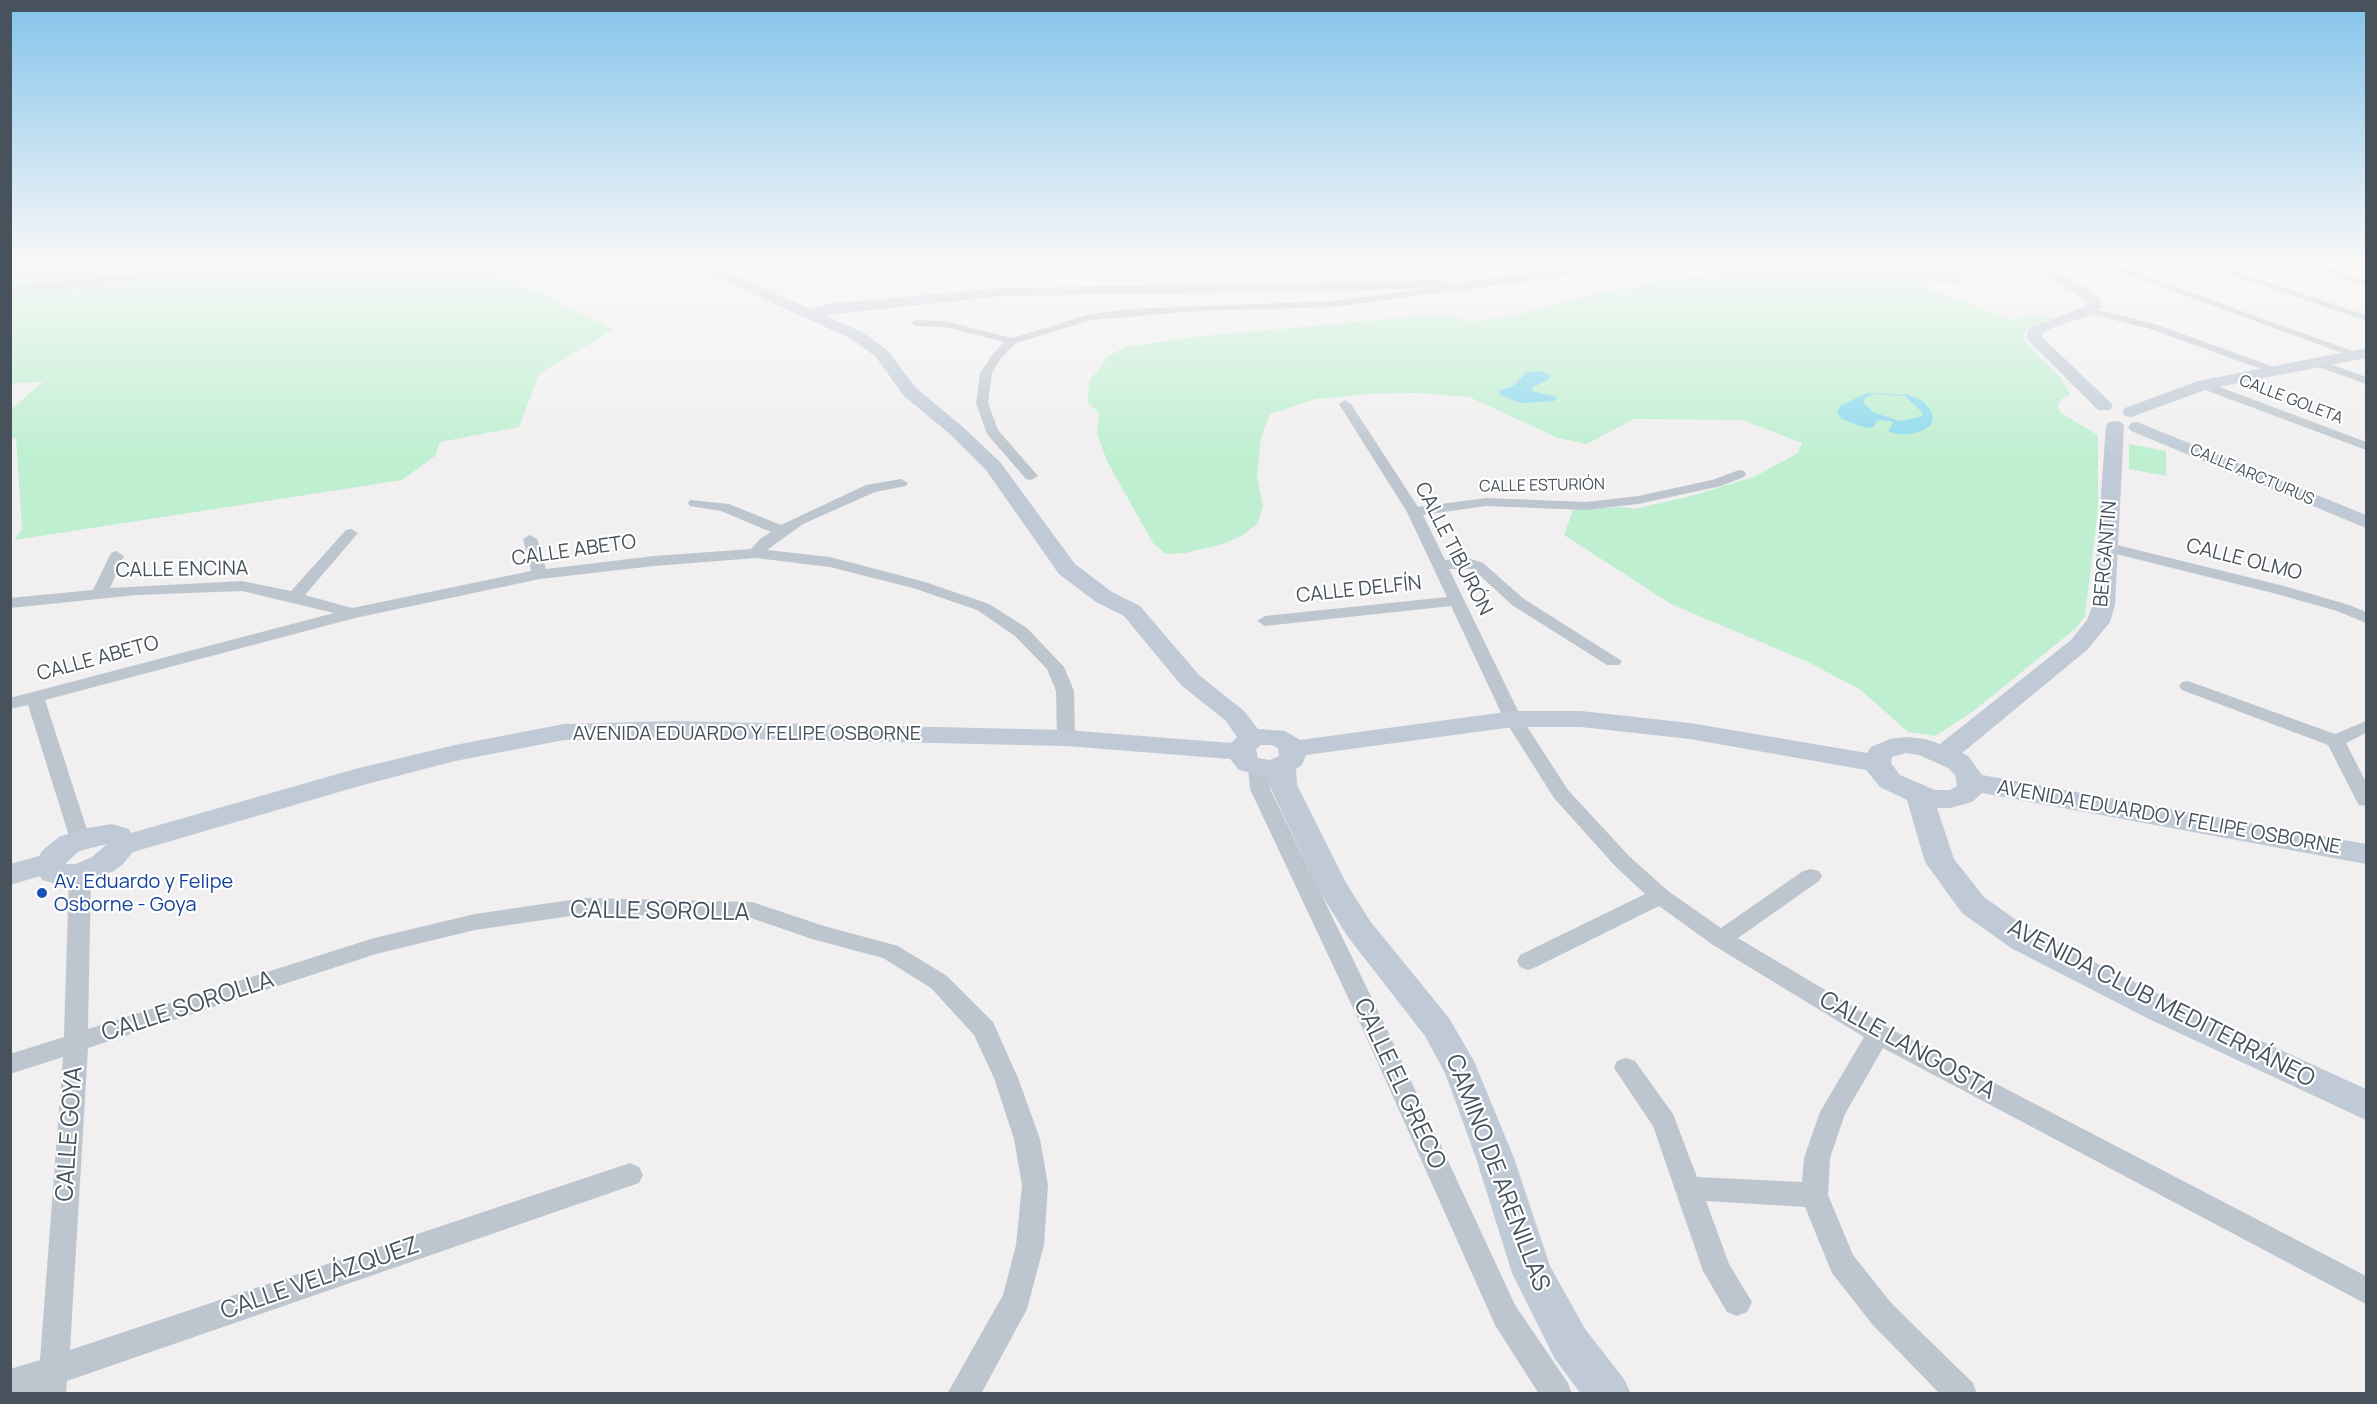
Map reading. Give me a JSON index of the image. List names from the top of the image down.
{
  "streets": {
    "street": [
      "CALLE GOLETA",
      "CALLE ARCTURUS",
      "CALLE ESTURIÓN",
      "CALLE TIBURÓN",
      "CALLE ABETO",
      "BERGANTIN",
      "CALLE OLMO",
      "CALLE ENCINA",
      "CALLE DELFÍN",
      "AVENIDA EDUARDO Y FELIPE OSBORNE",
      "CALLE SOROLLA",
      "AVENIDA CLUB MEDITERRÁNEO",
      "CALLE LANGOSTA",
      "CALLE EL GRECO",
      "CALLE GOYA",
      "CAMINO DE ARENILLAS",
      "CALLE VELÁZQUEZ"
    ]
  },
  "crossings": [
    ["CALLE ARCTURUS", "BERGANTIN"],
    ["CALLE ESTURIÓN", "CALLE TIBURÓN"],
    ["CALLE TIBURÓN", "CALLE DELFÍN"],
    ["CALLE TIBURÓN", "AVENIDA EDUARDO Y FELIPE OSBORNE"],
    ["CALLE TIBURÓN", "CALLE LANGOSTA"],
    ["CALLE ABETO", "CALLE ENCINA"],
    ["CALLE ABETO", "AVENIDA EDUARDO Y FELIPE OSBORNE"],
    ["BERGANTIN", "CALLE OLMO"],
    ["AVENIDA EDUARDO Y FELIPE OSBORNE", "CALLE LANGOSTA"],
    ["AVENIDA EDUARDO Y FELIPE OSBORNE", "CALLE EL GRECO"],
    ["AVENIDA EDUARDO Y FELIPE OSBORNE", "CAMINO DE ARENILLAS"],
    ["CALLE SOROLLA", "CALLE GOYA"],
    ["CALLE EL GRECO", "CAMINO DE ARENILLAS"],
    ["CALLE GOYA", "CALLE VELÁZQUEZ"]
  ],
  "places": ["Av. Eduardo y Felipe Osborne - Goya"]
}
